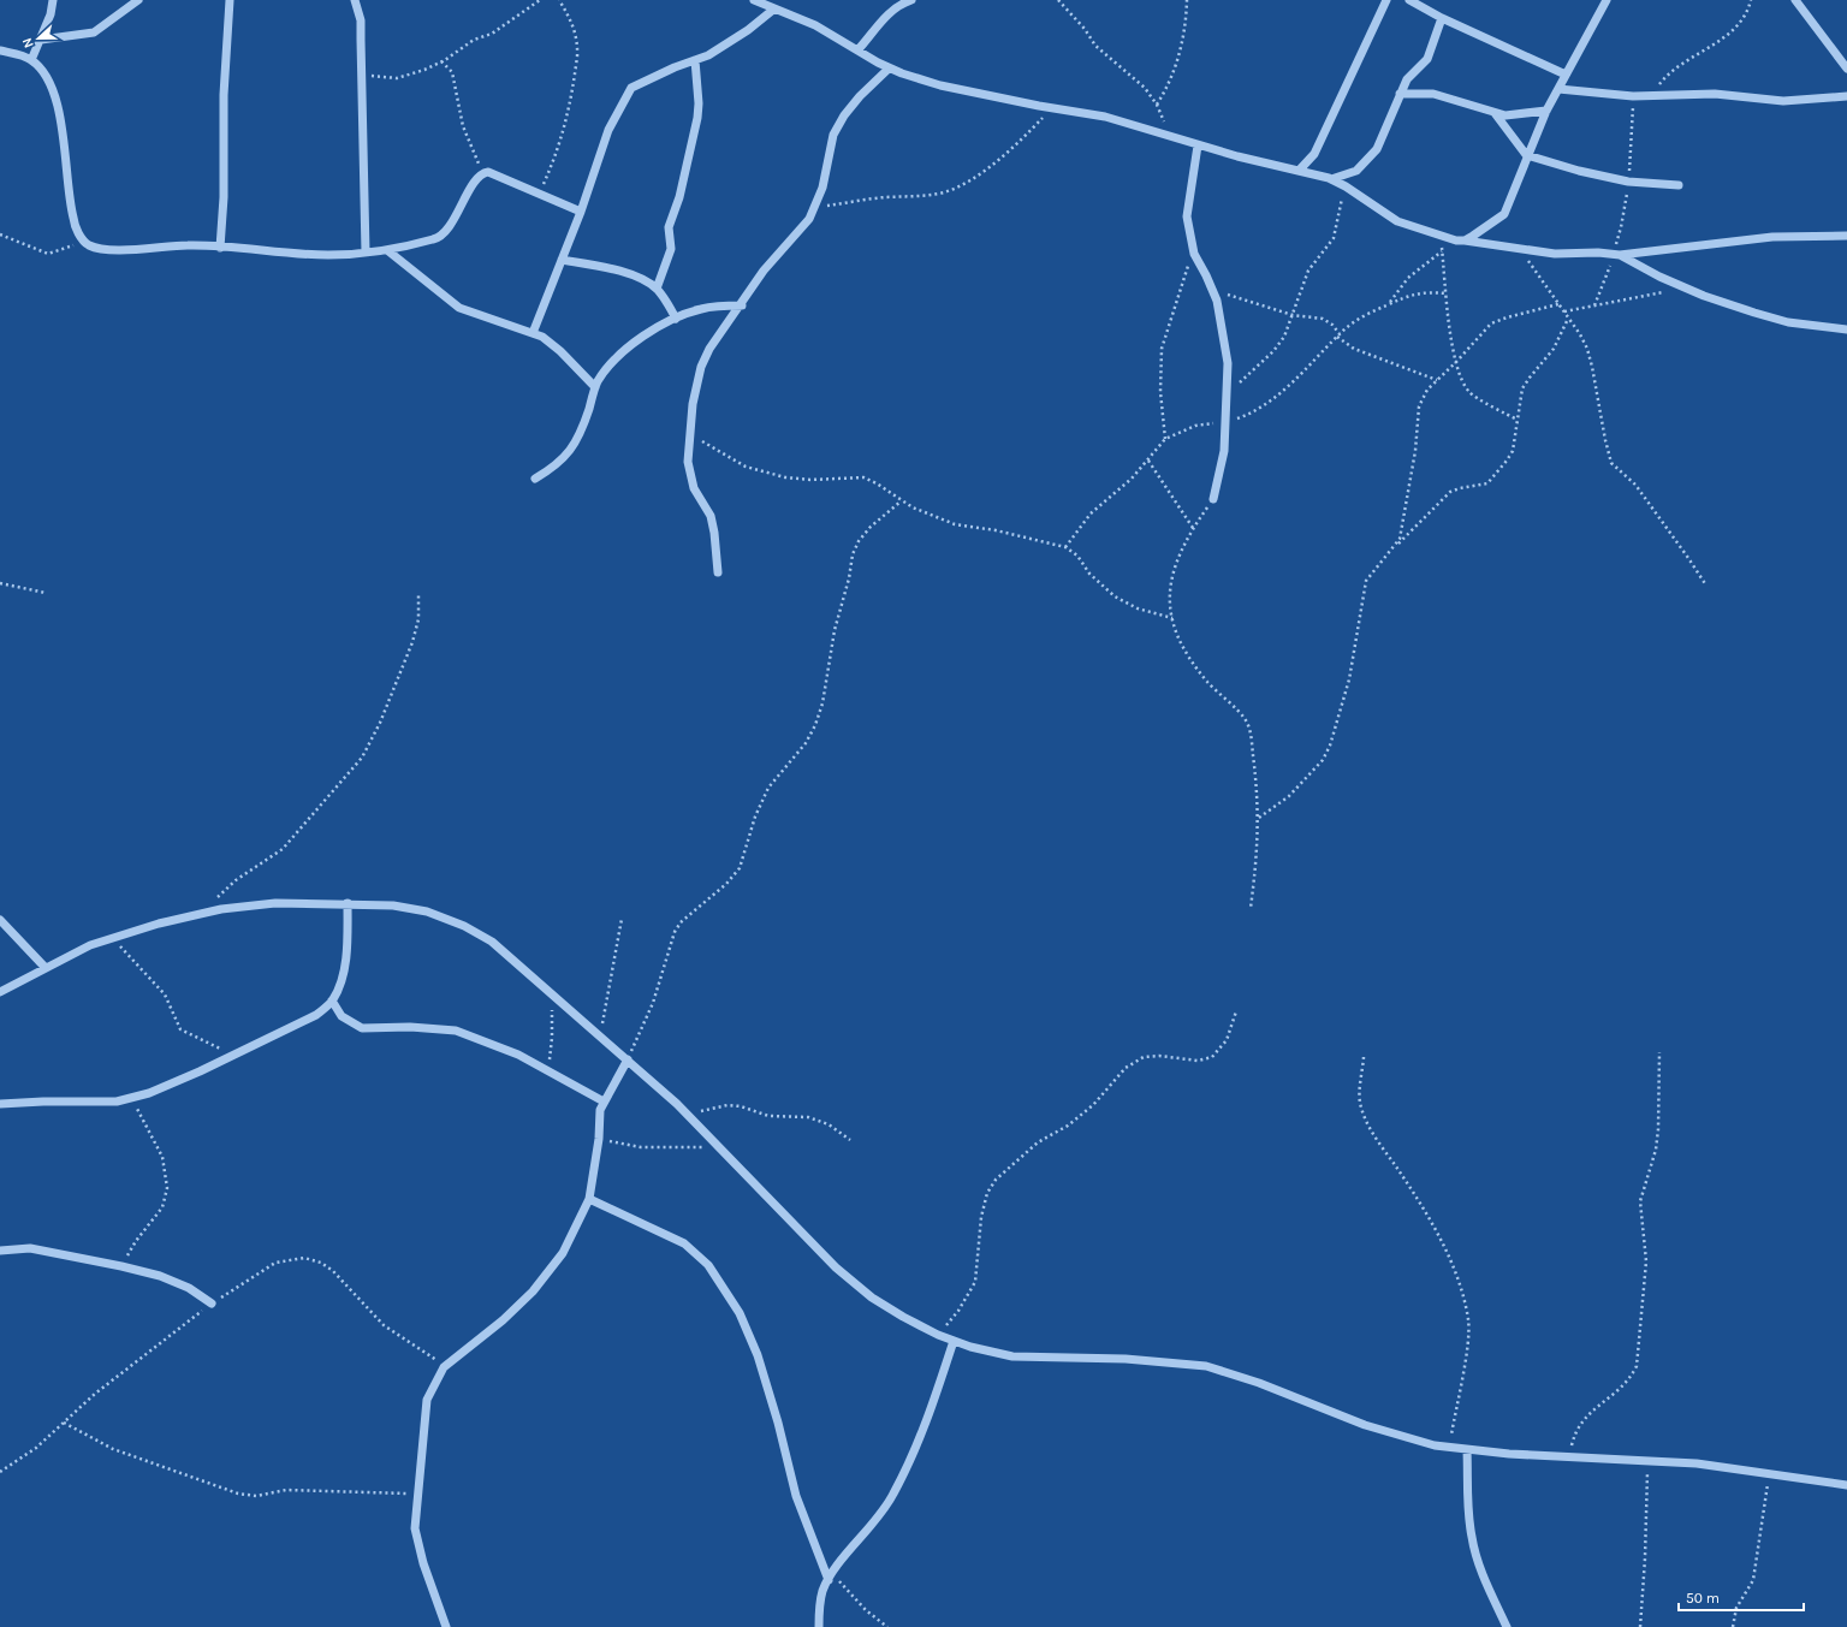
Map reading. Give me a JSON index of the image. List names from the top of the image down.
{
  "scale_bar": "50 m",
  "north": "left"
}
